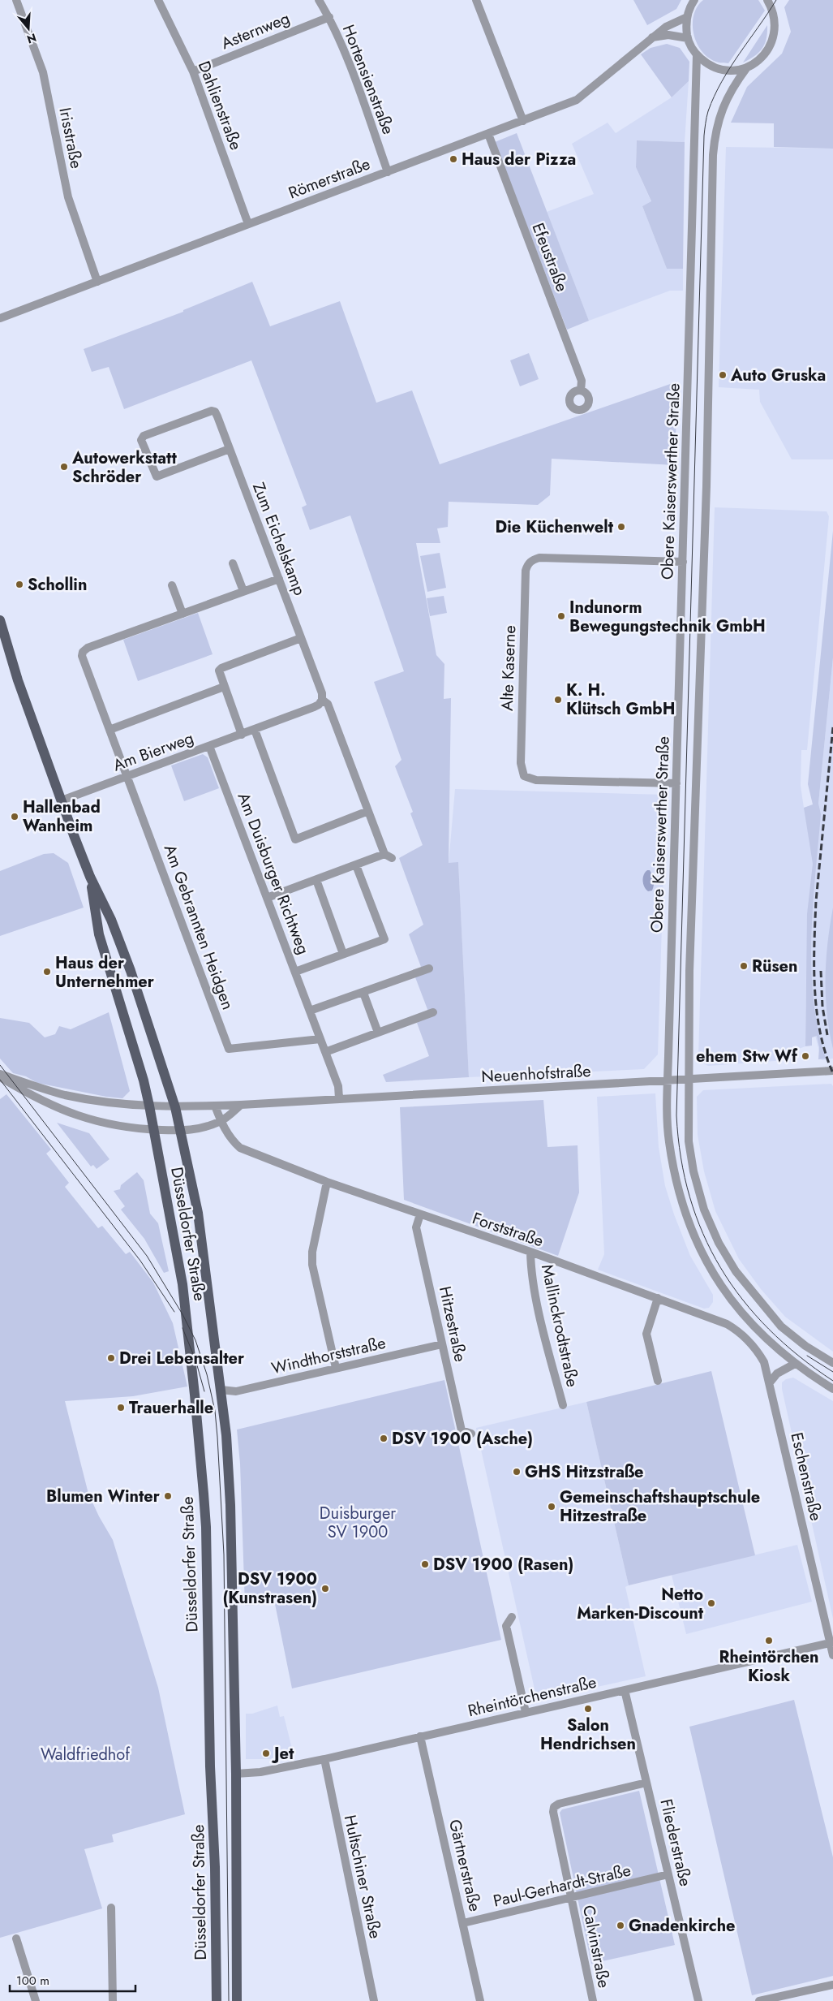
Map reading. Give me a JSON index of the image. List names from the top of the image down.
{
  "streets": {
    "main road": ["Düsseldorfer Straße"],
    "street": [
      "Asternweg",
      "Hortensienstraße",
      "Dahlienstraße",
      "Irisstraße",
      "Römerstraße",
      "Efeustraße",
      "Obere Kaiserswerther Straße",
      "Zum Eichelskamp",
      "Alte Kaserne",
      "Am Bierweg",
      "Am Duisburger Richtweg",
      "Am Gebrannten Heidgen",
      "Neuenhofstraße",
      "Forststraße",
      "Hitzestraße",
      "Mallinckrodtstraße",
      "Windthorststraße",
      "Eschenstraße",
      "Rheintörchenstraße",
      "Fliederstraße",
      "Gärtnerstraße",
      "Hultschiner Straße",
      "Paul-Gerhardt-Straße",
      "Calvinstraße"
    ]
  },
  "crossings": [
    ["Asternweg", "Hortensienstraße"],
    ["Asternweg", "Dahlienstraße"],
    ["Hortensienstraße", "Römerstraße"],
    ["Dahlienstraße", "Römerstraße"],
    ["Irisstraße", "Römerstraße"],
    ["Römerstraße", "Efeustraße"],
    ["Obere Kaiserswerther Straße", "Alte Kaserne"],
    ["Obere Kaiserswerther Straße", "Neuenhofstraße"],
    ["Zum Eichelskamp", "Am Bierweg"],
    ["Zum Eichelskamp", "Am Duisburger Richtweg"],
    ["Zum Eichelskamp", "Am Gebrannten Heidgen"],
    ["Am Bierweg", "Am Duisburger Richtweg"],
    ["Am Bierweg", "Am Gebrannten Heidgen"],
    ["Am Duisburger Richtweg", "Am Gebrannten Heidgen"],
    ["Am Duisburger Richtweg", "Neuenhofstraße"],
    ["Neuenhofstraße", "Düsseldorfer Straße"],
    ["Forststraße", "Hitzestraße"],
    ["Forststraße", "Mallinckrodtstraße"],
    ["Forststraße", "Eschenstraße"],
    ["Düsseldorfer Straße", "Windthorststraße"],
    ["Düsseldorfer Straße", "Rheintörchenstraße"],
    ["Hitzestraße", "Windthorststraße"],
    ["Eschenstraße", "Rheintörchenstraße"],
    ["Rheintörchenstraße", "Fliederstraße"],
    ["Rheintörchenstraße", "Gärtnerstraße"],
    ["Rheintörchenstraße", "Hultschiner Straße"],
    ["Fliederstraße", "Paul-Gerhardt-Straße"],
    ["Fliederstraße", "Calvinstraße"],
    ["Gärtnerstraße", "Paul-Gerhardt-Straße"],
    ["Paul-Gerhardt-Straße", "Calvinstraße"]
  ],
  "parks": ["Duisburger SV 1900", "Waldfriedhof"],
  "places": [
    "Haus der Pizza",
    "Auto Gruska",
    "Autowerkstatt Schröder",
    "Die Küchenwelt",
    "Schollin",
    "Indunorm Bewegungstechnik GmbH",
    "K. H. Klütsch GmbH",
    "Hallenbad Wanheim",
    "Rüsen",
    "Haus der Unternehmer",
    "ehem Stw Wf",
    "Drei Lebensalter",
    "Trauerhalle",
    "DSV 1900 (Asche)",
    "GHS Hitzstraße",
    "Blumen Winter",
    "Gemeinschaftshauptschule Hitzestraße",
    "DSV 1900 (Rasen)",
    "DSV 1900 (Kunstrasen)",
    "Netto Marken-Discount",
    "Rheintörchen Kiosk",
    "Salon Hendrichsen",
    "Jet",
    "Gnadenkirche"
  ],
  "scale_bar": "100 m",
  "north": "bottom"
}
